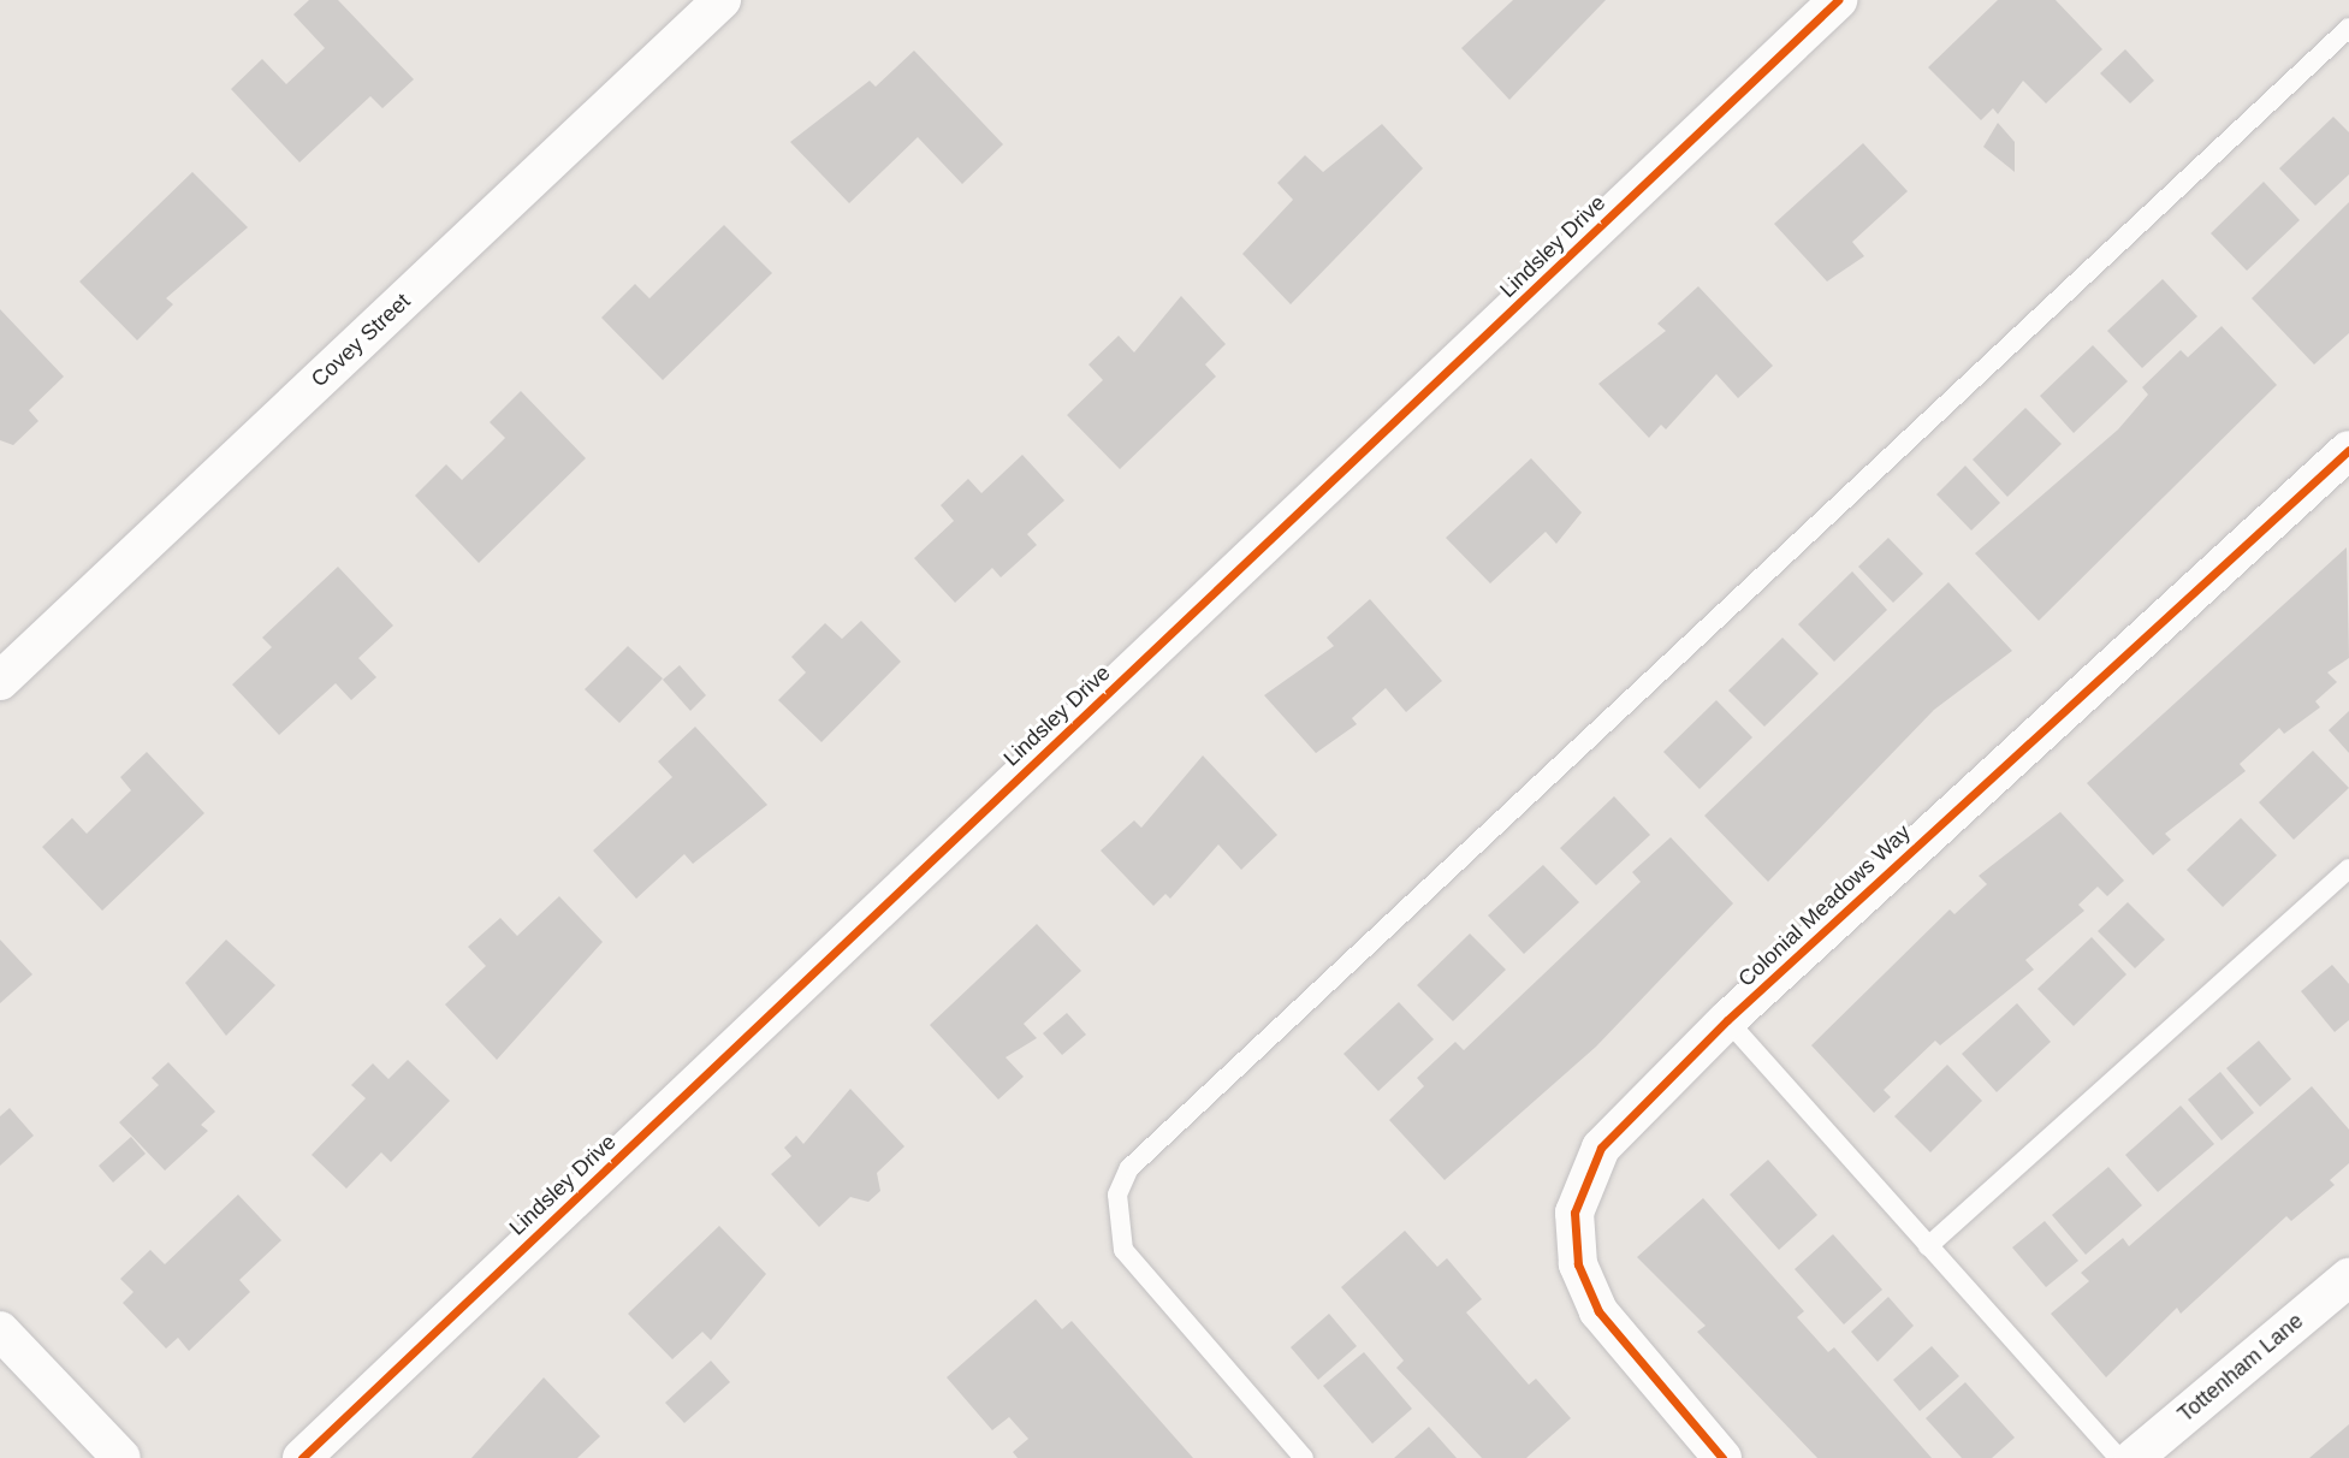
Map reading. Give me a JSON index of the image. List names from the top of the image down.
{
  "streets": {
    "street": [
      "Lindsley Drive",
      "Covey Street",
      "Colonial Meadows Way",
      "Tottenham Lane"
    ]
  }
}
